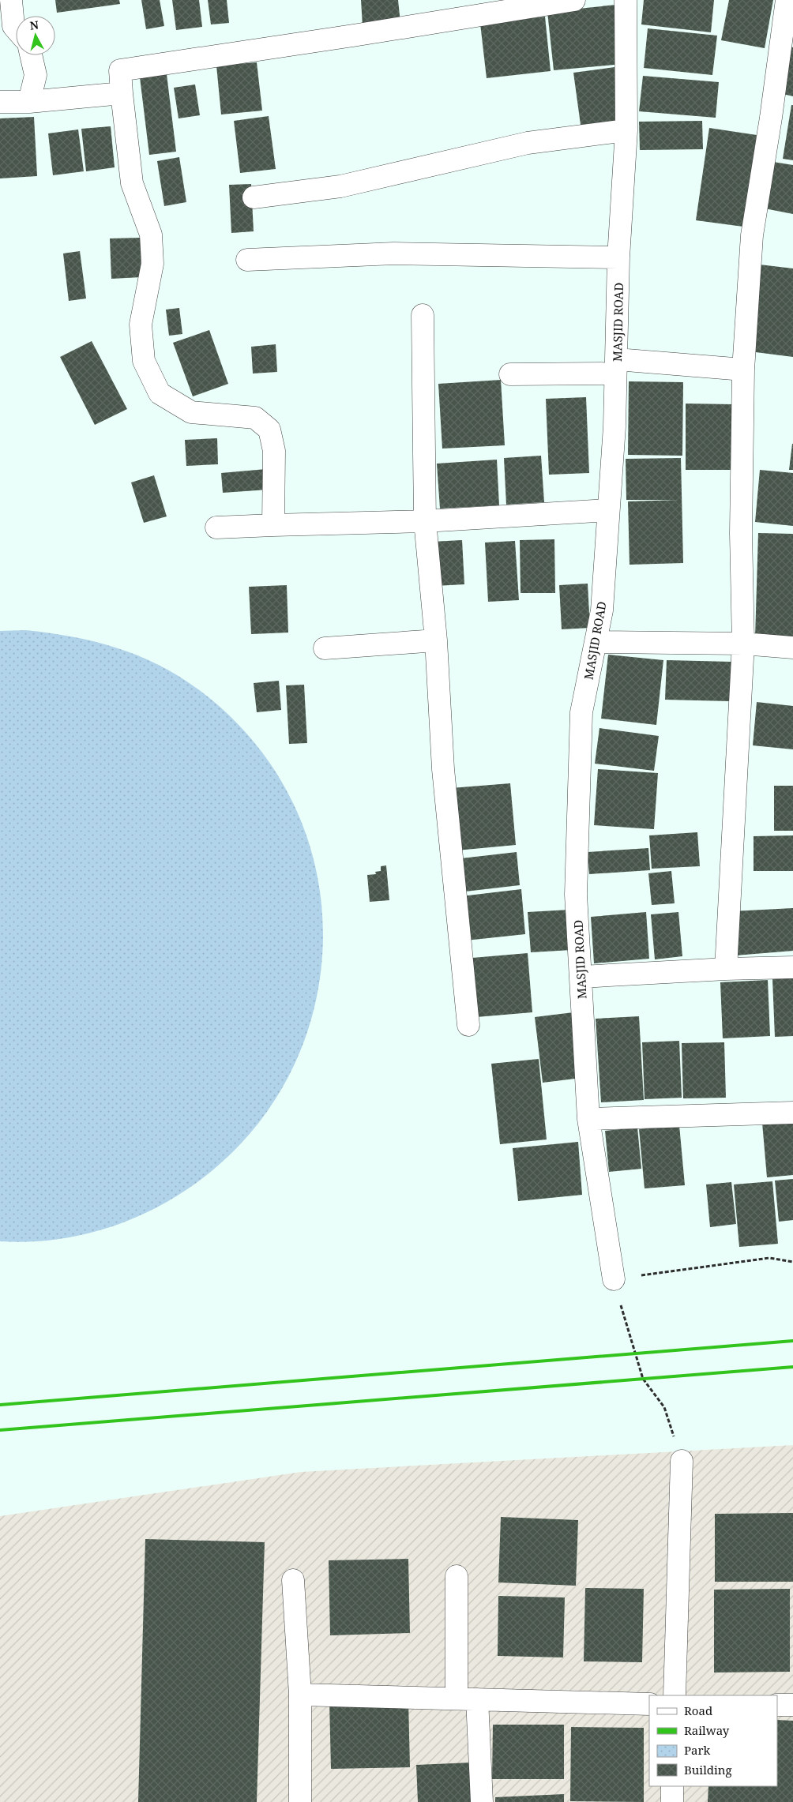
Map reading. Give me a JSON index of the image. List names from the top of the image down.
{
  "streets": {
    "street": ["MASJID ROAD"]
  },
  "legend": [
    "Road",
    "Railway",
    "Park",
    "Building"
  ],
  "north": "top"
}
